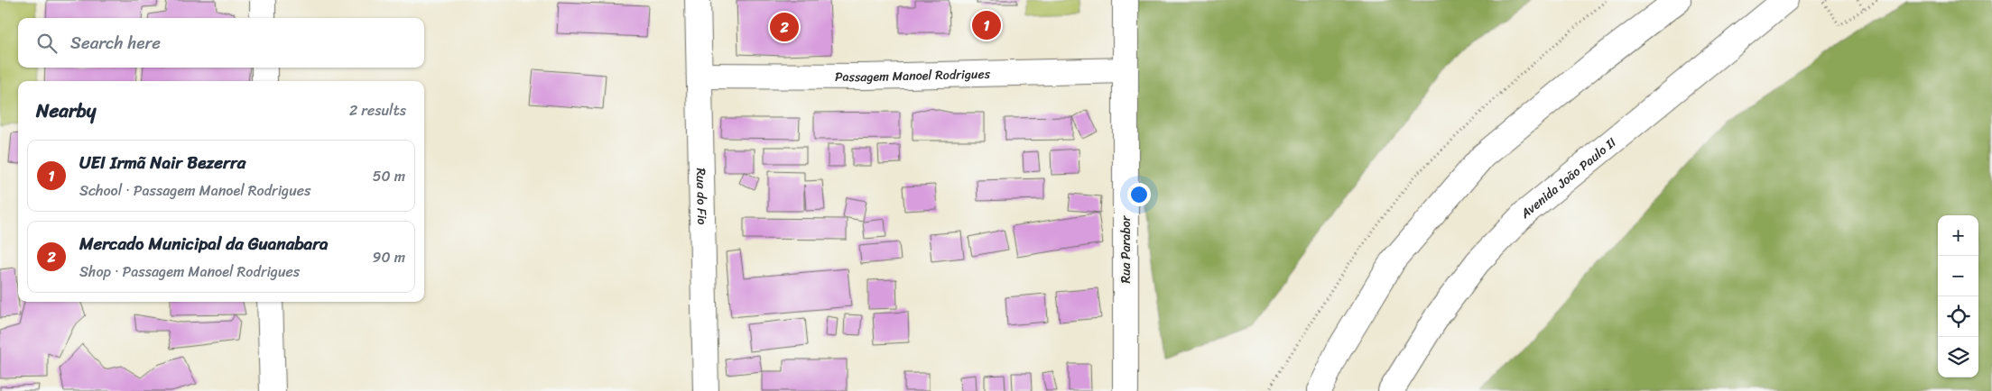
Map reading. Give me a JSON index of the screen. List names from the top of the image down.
{
  "streets": {
    "street": [
      "Passagem Manoel Rodrigues",
      "Avenida João Paulo II",
      "Rua do Fio",
      "Rua Parabor"
    ]
  },
  "crossings": [
    ["Passagem Manoel Rodrigues", "Rua do Fio"],
    ["Passagem Manoel Rodrigues", "Rua Parabor"]
  ],
  "page": {
    "pins": ["1", "2"],
    "search": "Search here",
    "heading": ["Nearby", "2 results"],
    "list": [
      {
        "mark": "1",
        "name": "UEI Irmã Nair Bezerra",
        "note": "School · Passagem Manoel Rodrigues",
        "value": "50 m"
      },
      {
        "mark": "2",
        "name": "Mercado Municipal da Guanabara",
        "note": "Shop · Passagem Manoel Rodrigues",
        "value": "90 m"
      }
    ],
    "map_buttons": ["+", "−"]
  }
}
